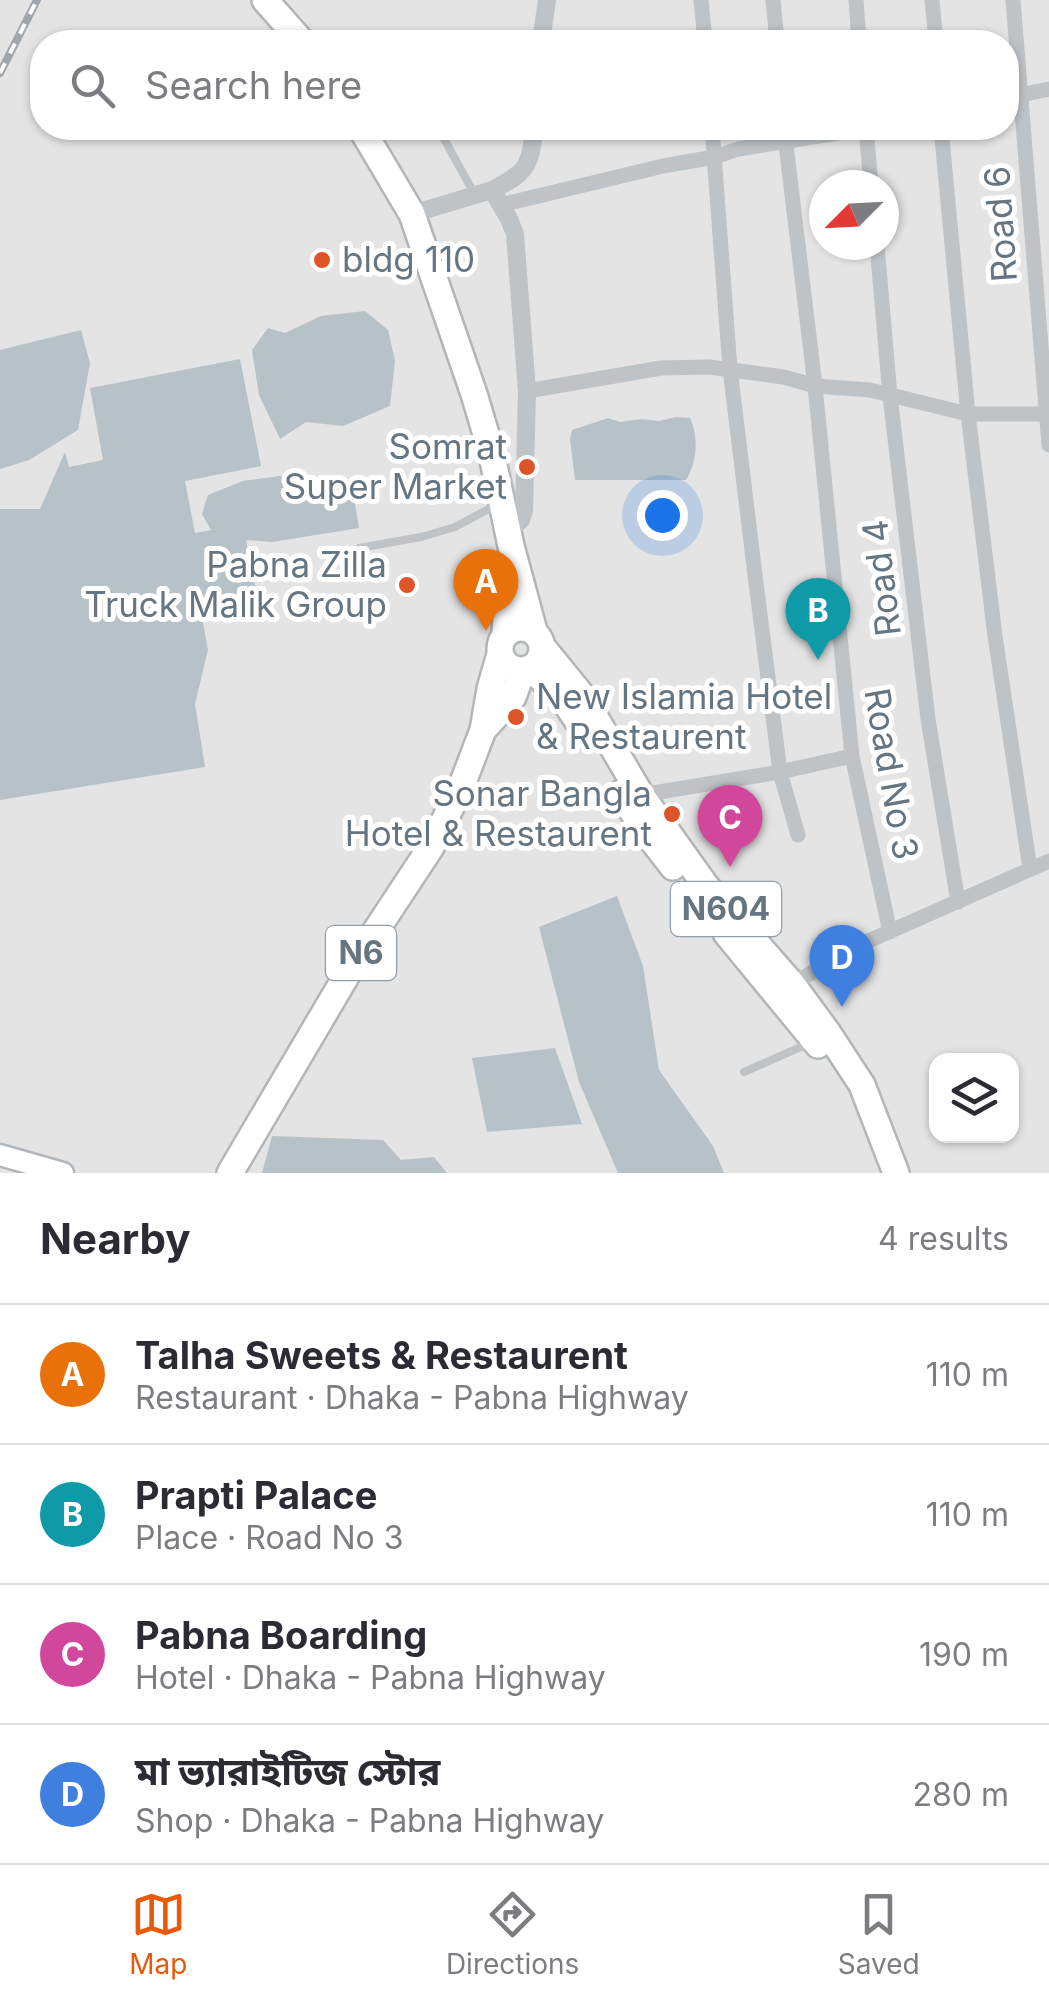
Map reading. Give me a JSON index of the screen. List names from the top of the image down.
{
  "streets": {
    "highway": ["N604", "N6"],
    "street": ["Road 6", "Road 4", "Road No 3"]
  },
  "places": [
    "bldg 110",
    "Somrat Super Market",
    "Pabna Zilla Truck Malik Group",
    "New Islamia Hotel & Restaurent",
    "Sonar Bangla Hotel & Restaurent"
  ],
  "north": "bottom left",
  "page": {
    "search": "Search here",
    "pins": [
      "A",
      "B",
      "C",
      "D"
    ],
    "heading": ["Nearby", "4 results"],
    "list": [
      {
        "mark": "A",
        "name": "Talha Sweets & Restaurent",
        "note": "Restaurant · Dhaka - Pabna Highway",
        "value": "110 m"
      },
      {
        "mark": "B",
        "name": "Prapti Palace",
        "note": "Place · Road No 3",
        "value": "110 m"
      },
      {
        "mark": "C",
        "name": "Pabna Boarding",
        "note": "Hotel · Dhaka - Pabna Highway",
        "value": "190 m"
      },
      {
        "mark": "D",
        "name": "মা ভ‍্যারাইটিজ স্টোর",
        "note": "Shop · Dhaka - Pabna Highway",
        "value": "280 m"
      }
    ],
    "nav": ["Map", "Directions", "Saved"]
  }
}
